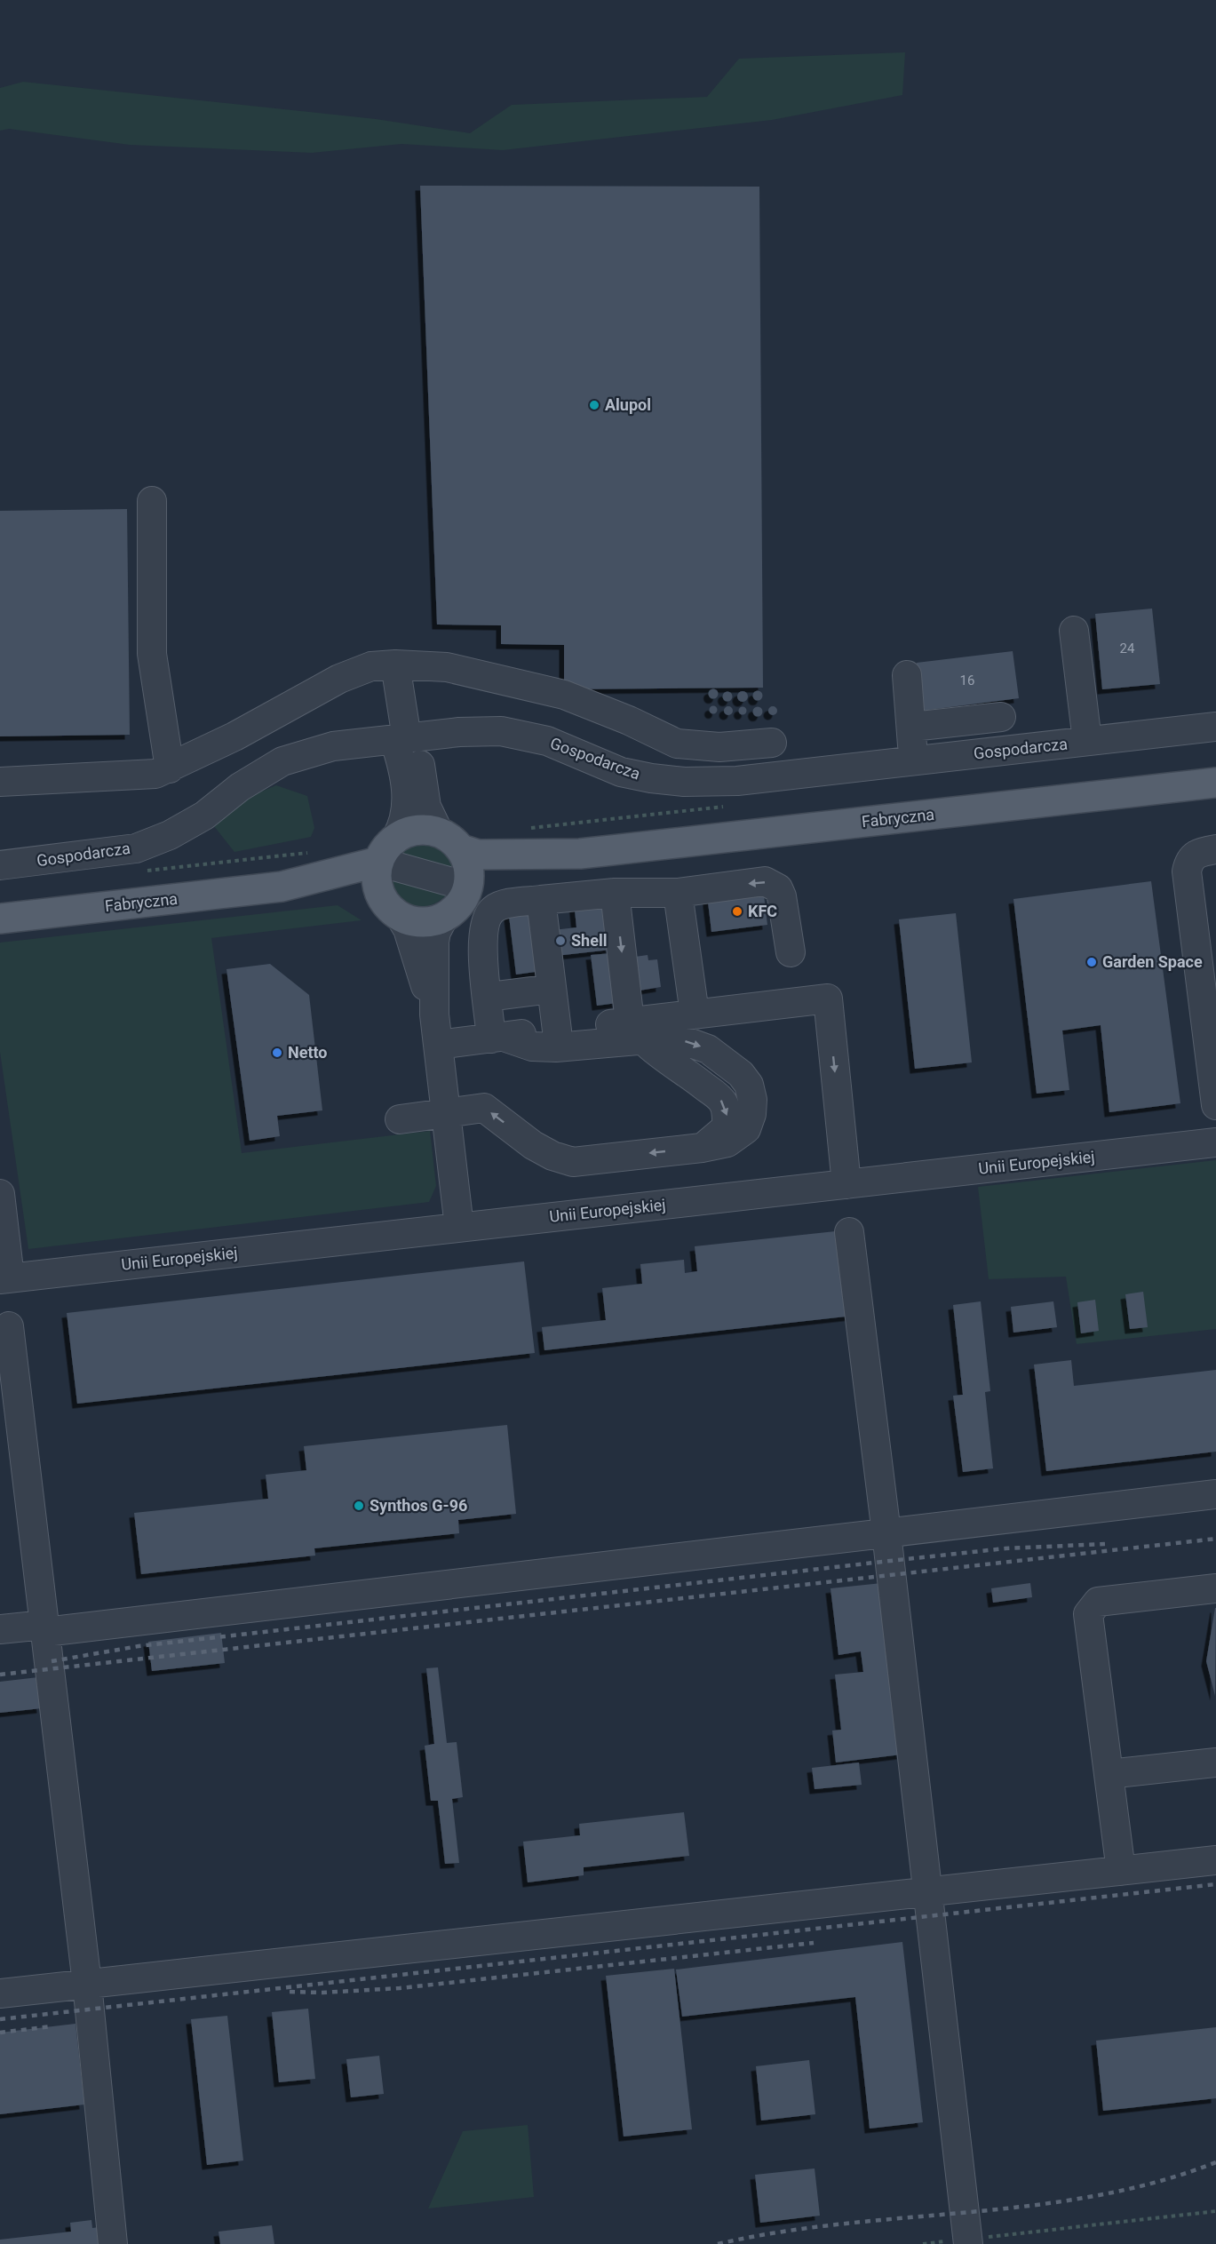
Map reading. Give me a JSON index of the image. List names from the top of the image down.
{
  "streets": {
    "main road": ["Fabryczna"],
    "street": ["Gospodarcza", "Unii Europejskiej"]
  },
  "places": [
    "Alupol",
    "KFC",
    "Shell",
    "Garden Space",
    "Netto",
    "Synthos G-96"
  ],
  "house_numbers": ["24", "16"]
}
